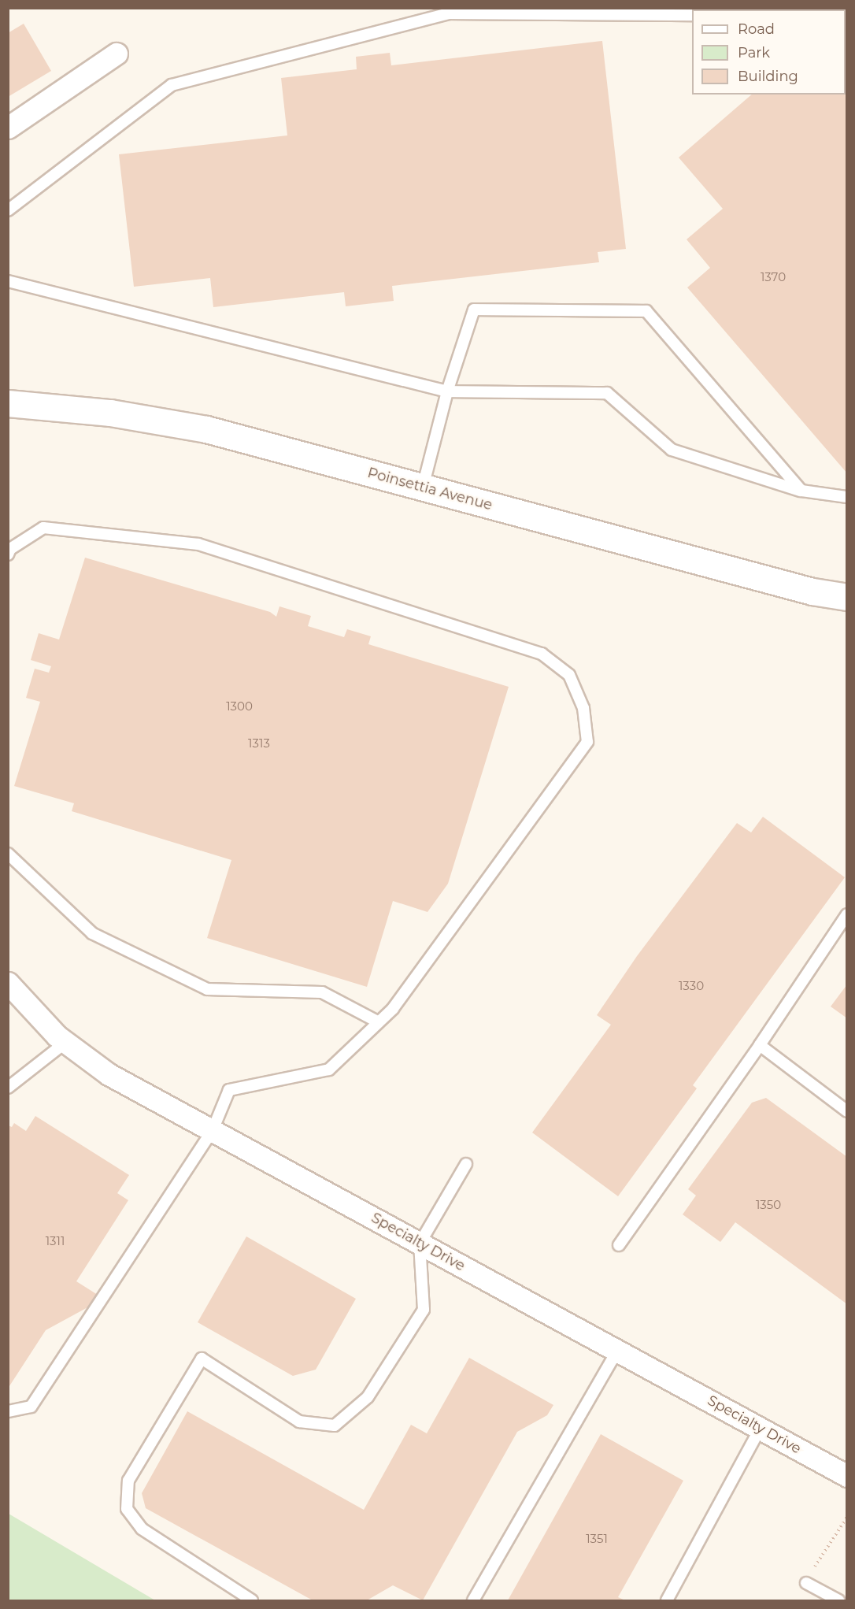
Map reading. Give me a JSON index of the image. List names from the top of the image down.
{
  "streets": {
    "main road": ["Poinsettia Avenue"],
    "street": ["Specialty Drive"]
  },
  "house_numbers": [
    "1370",
    "1300",
    "1313",
    "1330",
    "1350",
    "1311",
    "1351"
  ],
  "legend": ["Road", "Park", "Building"]
}
